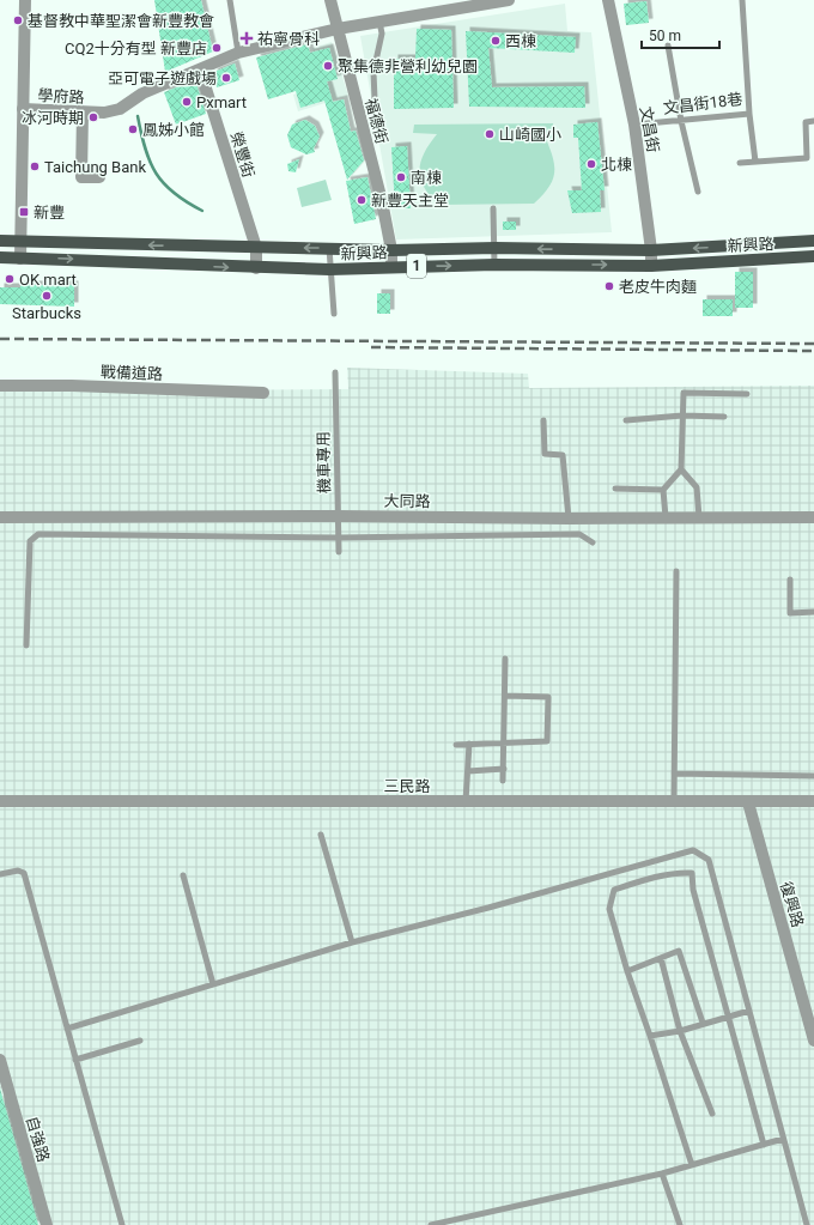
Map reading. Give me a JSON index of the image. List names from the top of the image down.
{
  "streets": {
    "main road": ["新興路", "1"],
    "street": [
      "學府路",
      "福德街",
      "文昌街",
      "榮豐街",
      "戰備道路",
      "大同路",
      "三民路",
      "復興路",
      "自強路"
    ],
    "lane": ["文昌街18巷", "機車專用"]
  },
  "crossings": [
    ["學府路", "福德街"],
    ["學府路", "榮豐街"],
    ["文昌街18巷", "文昌街"],
    ["福德街", "新興路"],
    ["文昌街", "新興路"],
    ["榮豐街", "新興路"],
    ["機車專用", "大同路"],
    ["三民路", "復興路"]
  ],
  "places": {
    "other": [
      "基督教中華聖潔會新豐教會",
      "西棟",
      "CQ2十分有型 新豐店",
      "聚集德非營利幼兒園",
      "亞可電子遊戲場",
      "Pxmart",
      "冰河時期",
      "鳳姊小館",
      "山崎國小",
      "北棟",
      "Taichung Bank",
      "南棟",
      "新豐天主堂",
      "OK mart",
      "老皮牛肉麵",
      "Starbucks"
    ],
    "health": ["祐寧骨科"],
    "transit": ["新豐"]
  },
  "scale_bar": "50 m"
}
